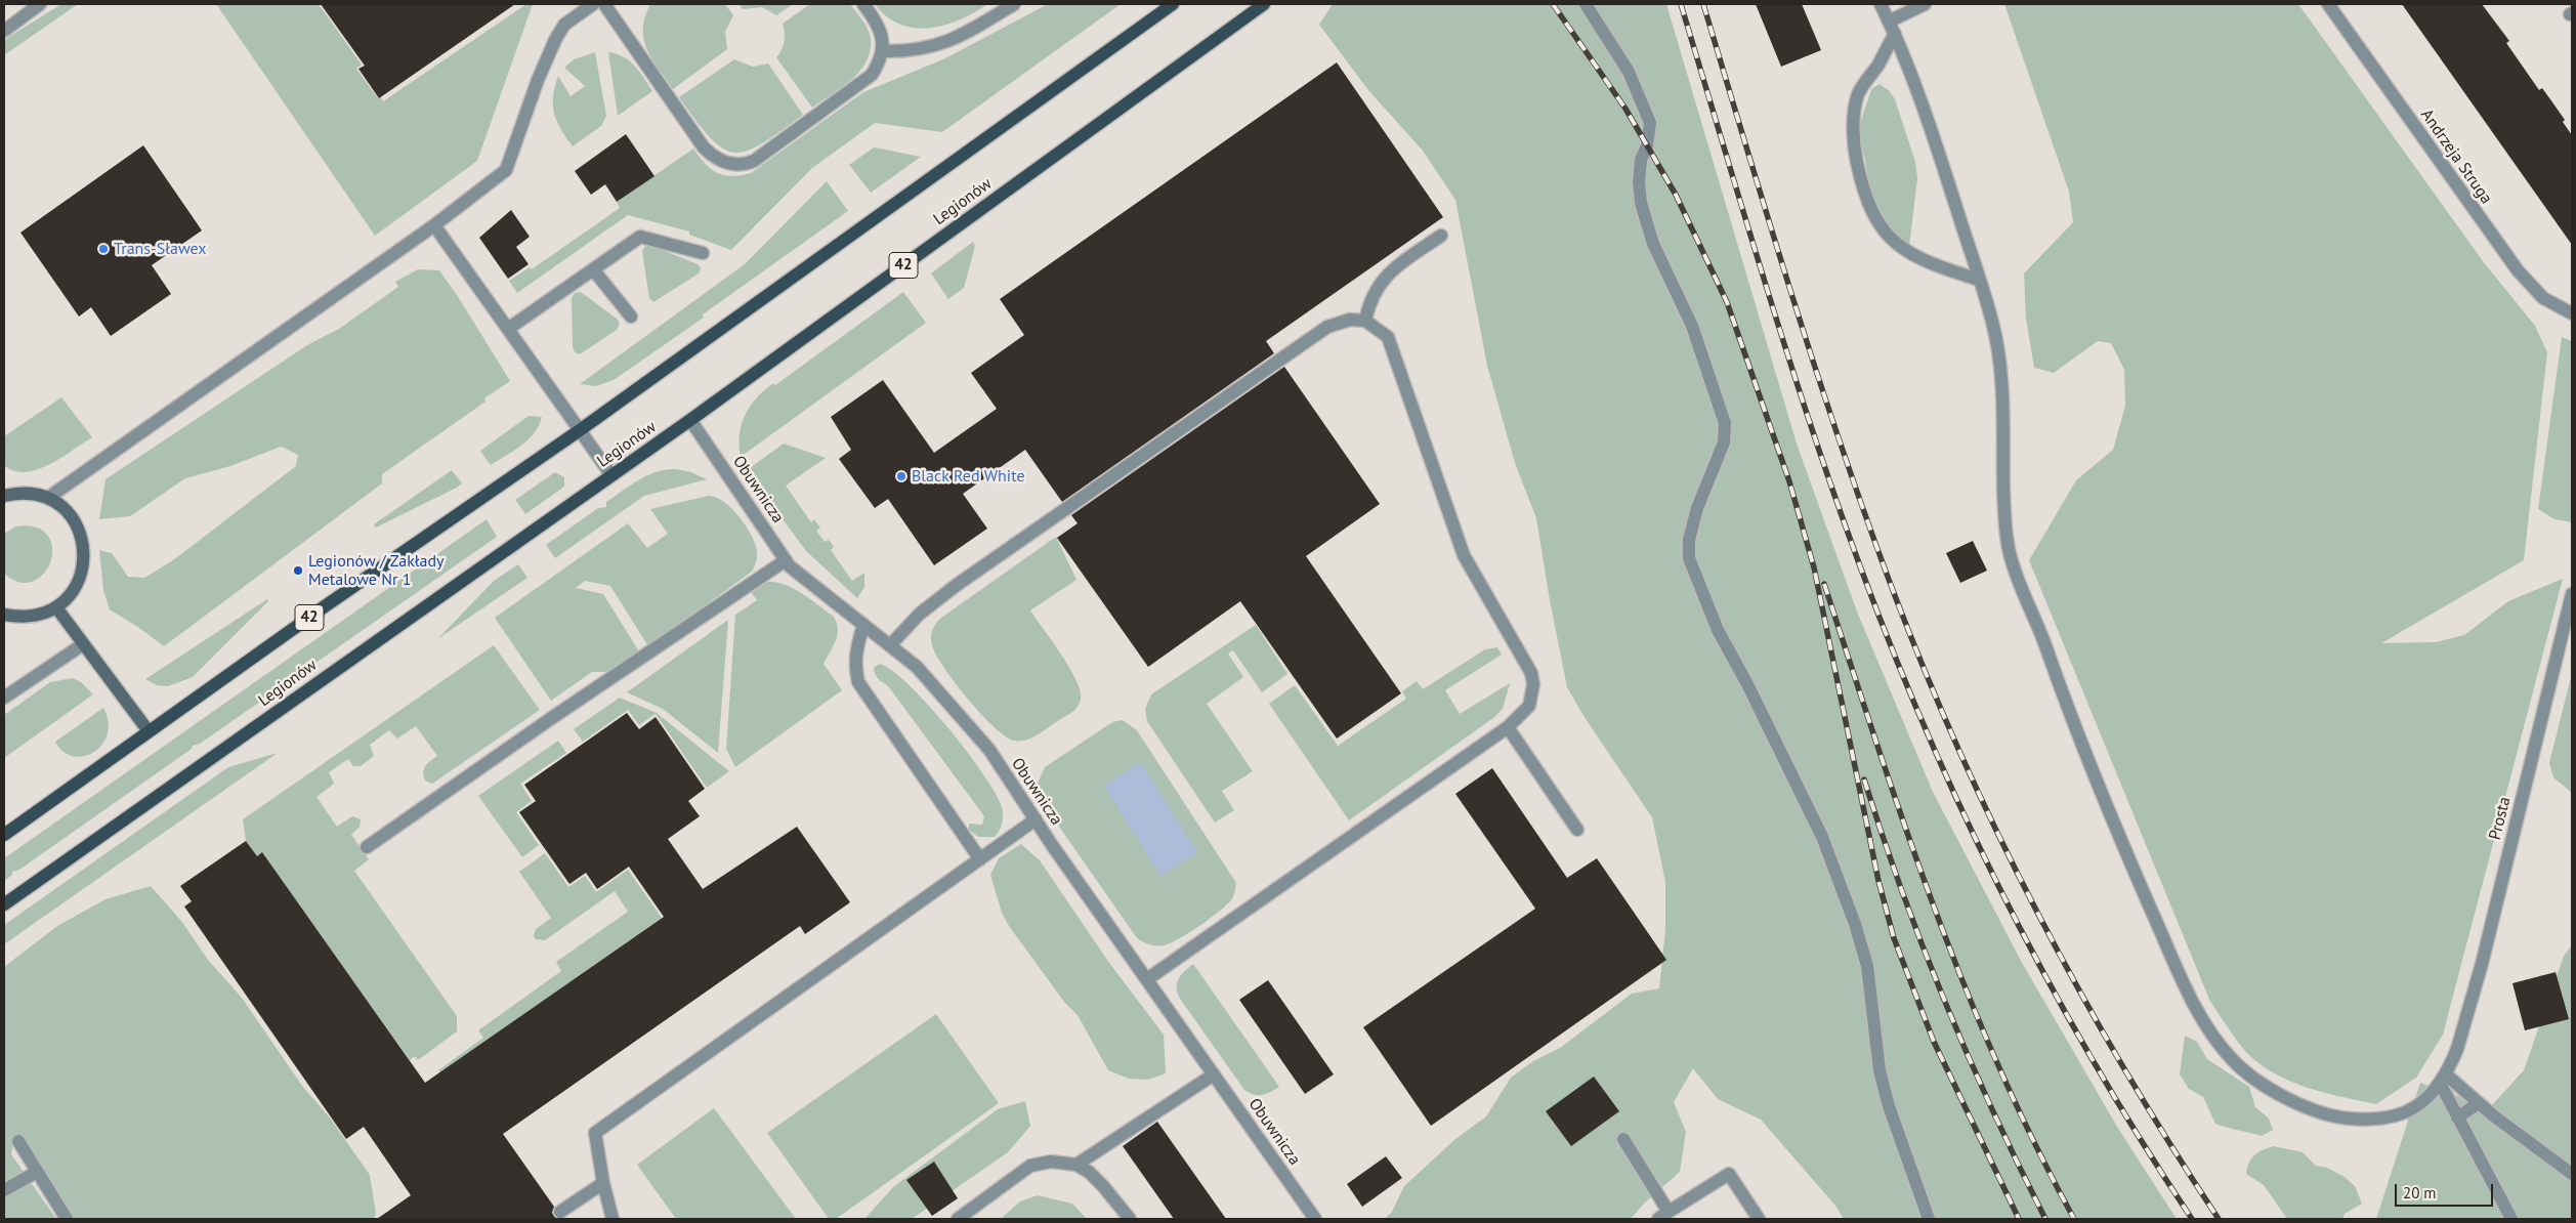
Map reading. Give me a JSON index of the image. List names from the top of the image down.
{
  "streets": {
    "main road": ["Legionów", "42"],
    "street": ["Andrzeja Struga", "Obuwnicza", "Prosta"]
  },
  "crossings": [
    ["Legionów", "Obuwnicza"]
  ],
  "places": ["Trans-Sławex", "Black Red White", "Legionów / Zakłady Metalowe Nr 1"],
  "scale_bar": "20 m"
}
